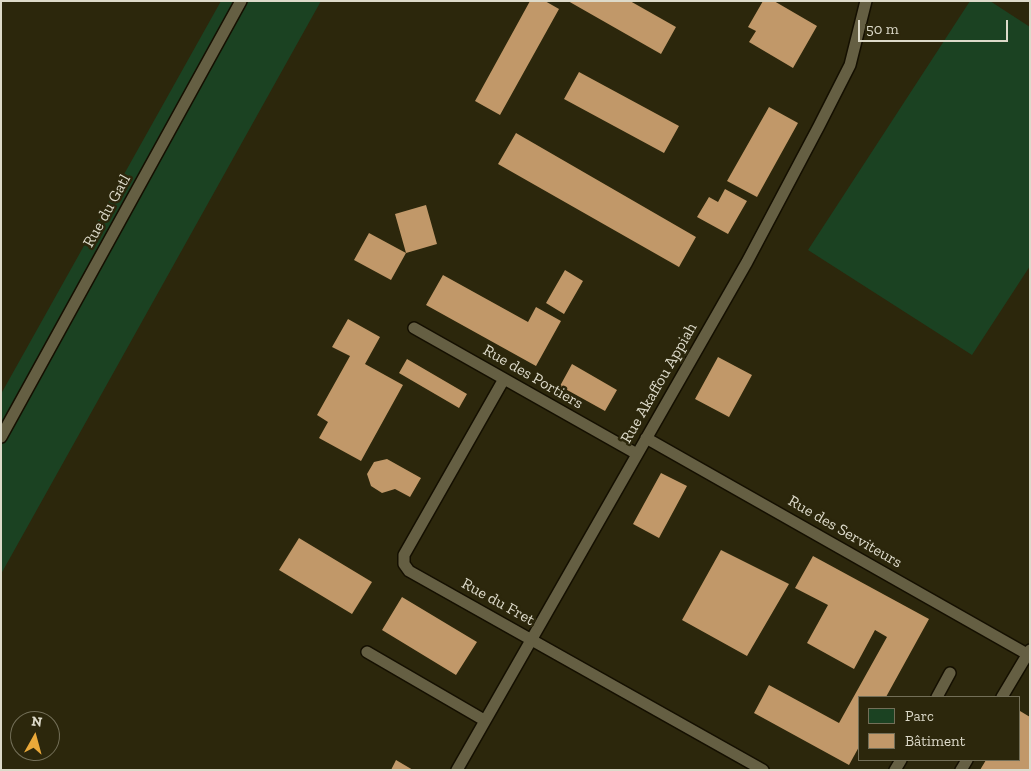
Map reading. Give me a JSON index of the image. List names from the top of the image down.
{
  "streets": {
    "lane": [
      "Rue du Gatl",
      "Rue des Portiers",
      "Rue Akaffou Appiah",
      "Rue des Serviteurs",
      "Rue du Fret"
    ]
  },
  "crossings": [
    ["Rue des Portiers", "Rue Akaffou Appiah"],
    ["Rue des Portiers", "Rue du Fret"],
    ["Rue Akaffou Appiah", "Rue des Serviteurs"],
    ["Rue Akaffou Appiah", "Rue du Fret"]
  ],
  "legend": ["Parc", "Bâtiment"],
  "scale_bar": "50 m",
  "north": "top"
}
